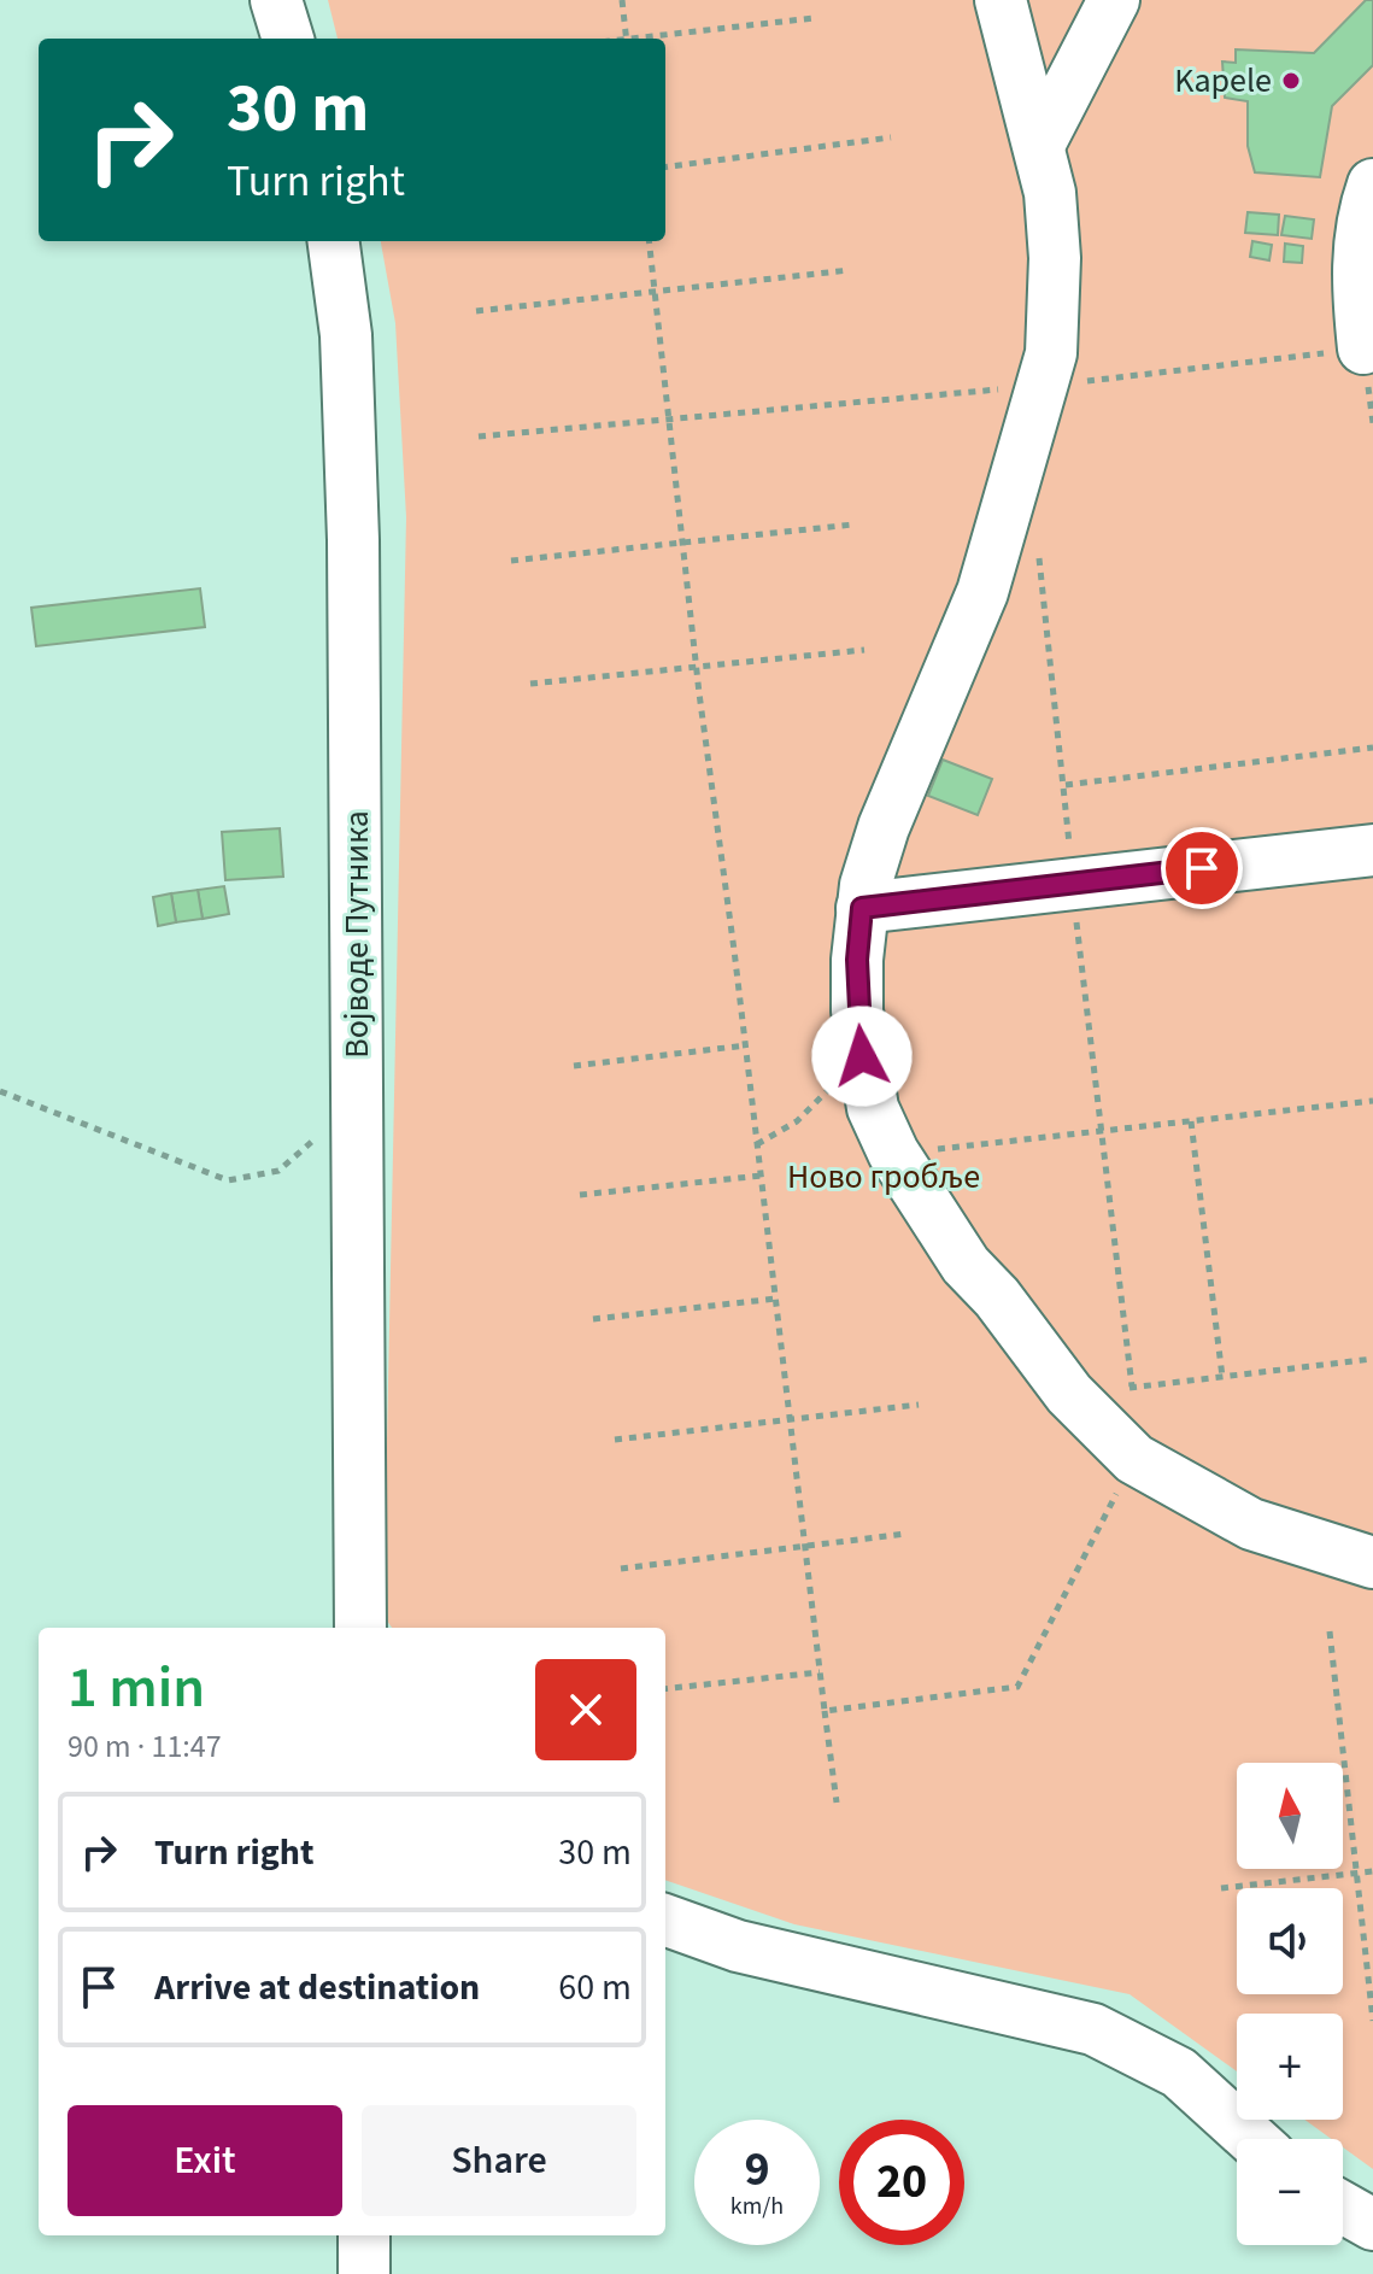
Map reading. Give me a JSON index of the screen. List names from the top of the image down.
{
  "streets": {
    "street": ["Војводе Путника"]
  },
  "parks": ["Ново гробље"],
  "places": ["Kapele"],
  "north": "top",
  "page": {
    "turn": ["30 m", "Turn right"],
    "heading": ["1 min", "90 m · 11:47"],
    "map_buttons": ["+", "−"],
    "list": [
      {
        "name": "Turn right",
        "value": "30 m"
      },
      {
        "name": "Arrive at destination",
        "value": "60 m"
      }
    ],
    "buttons": ["Exit", "Share"],
    "speed": "9 km/h",
    "limit": "20"
  }
}
